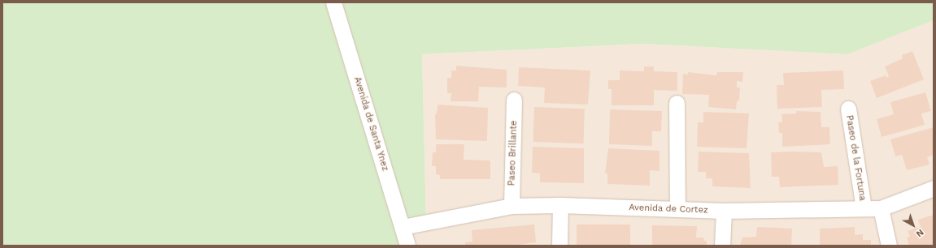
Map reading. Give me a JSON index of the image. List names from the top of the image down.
{
  "streets": {
    "street": [
      "Avenida de Santa Ynez",
      "Paseo Brillante",
      "Paseo de la Fortuna",
      "Avenida de Cortez"
    ]
  },
  "crossings": [
    ["Avenida de Santa Ynez", "Avenida de Cortez"],
    ["Paseo Brillante", "Avenida de Cortez"],
    ["Paseo de la Fortuna", "Avenida de Cortez"]
  ],
  "north": "bottom right"
}
